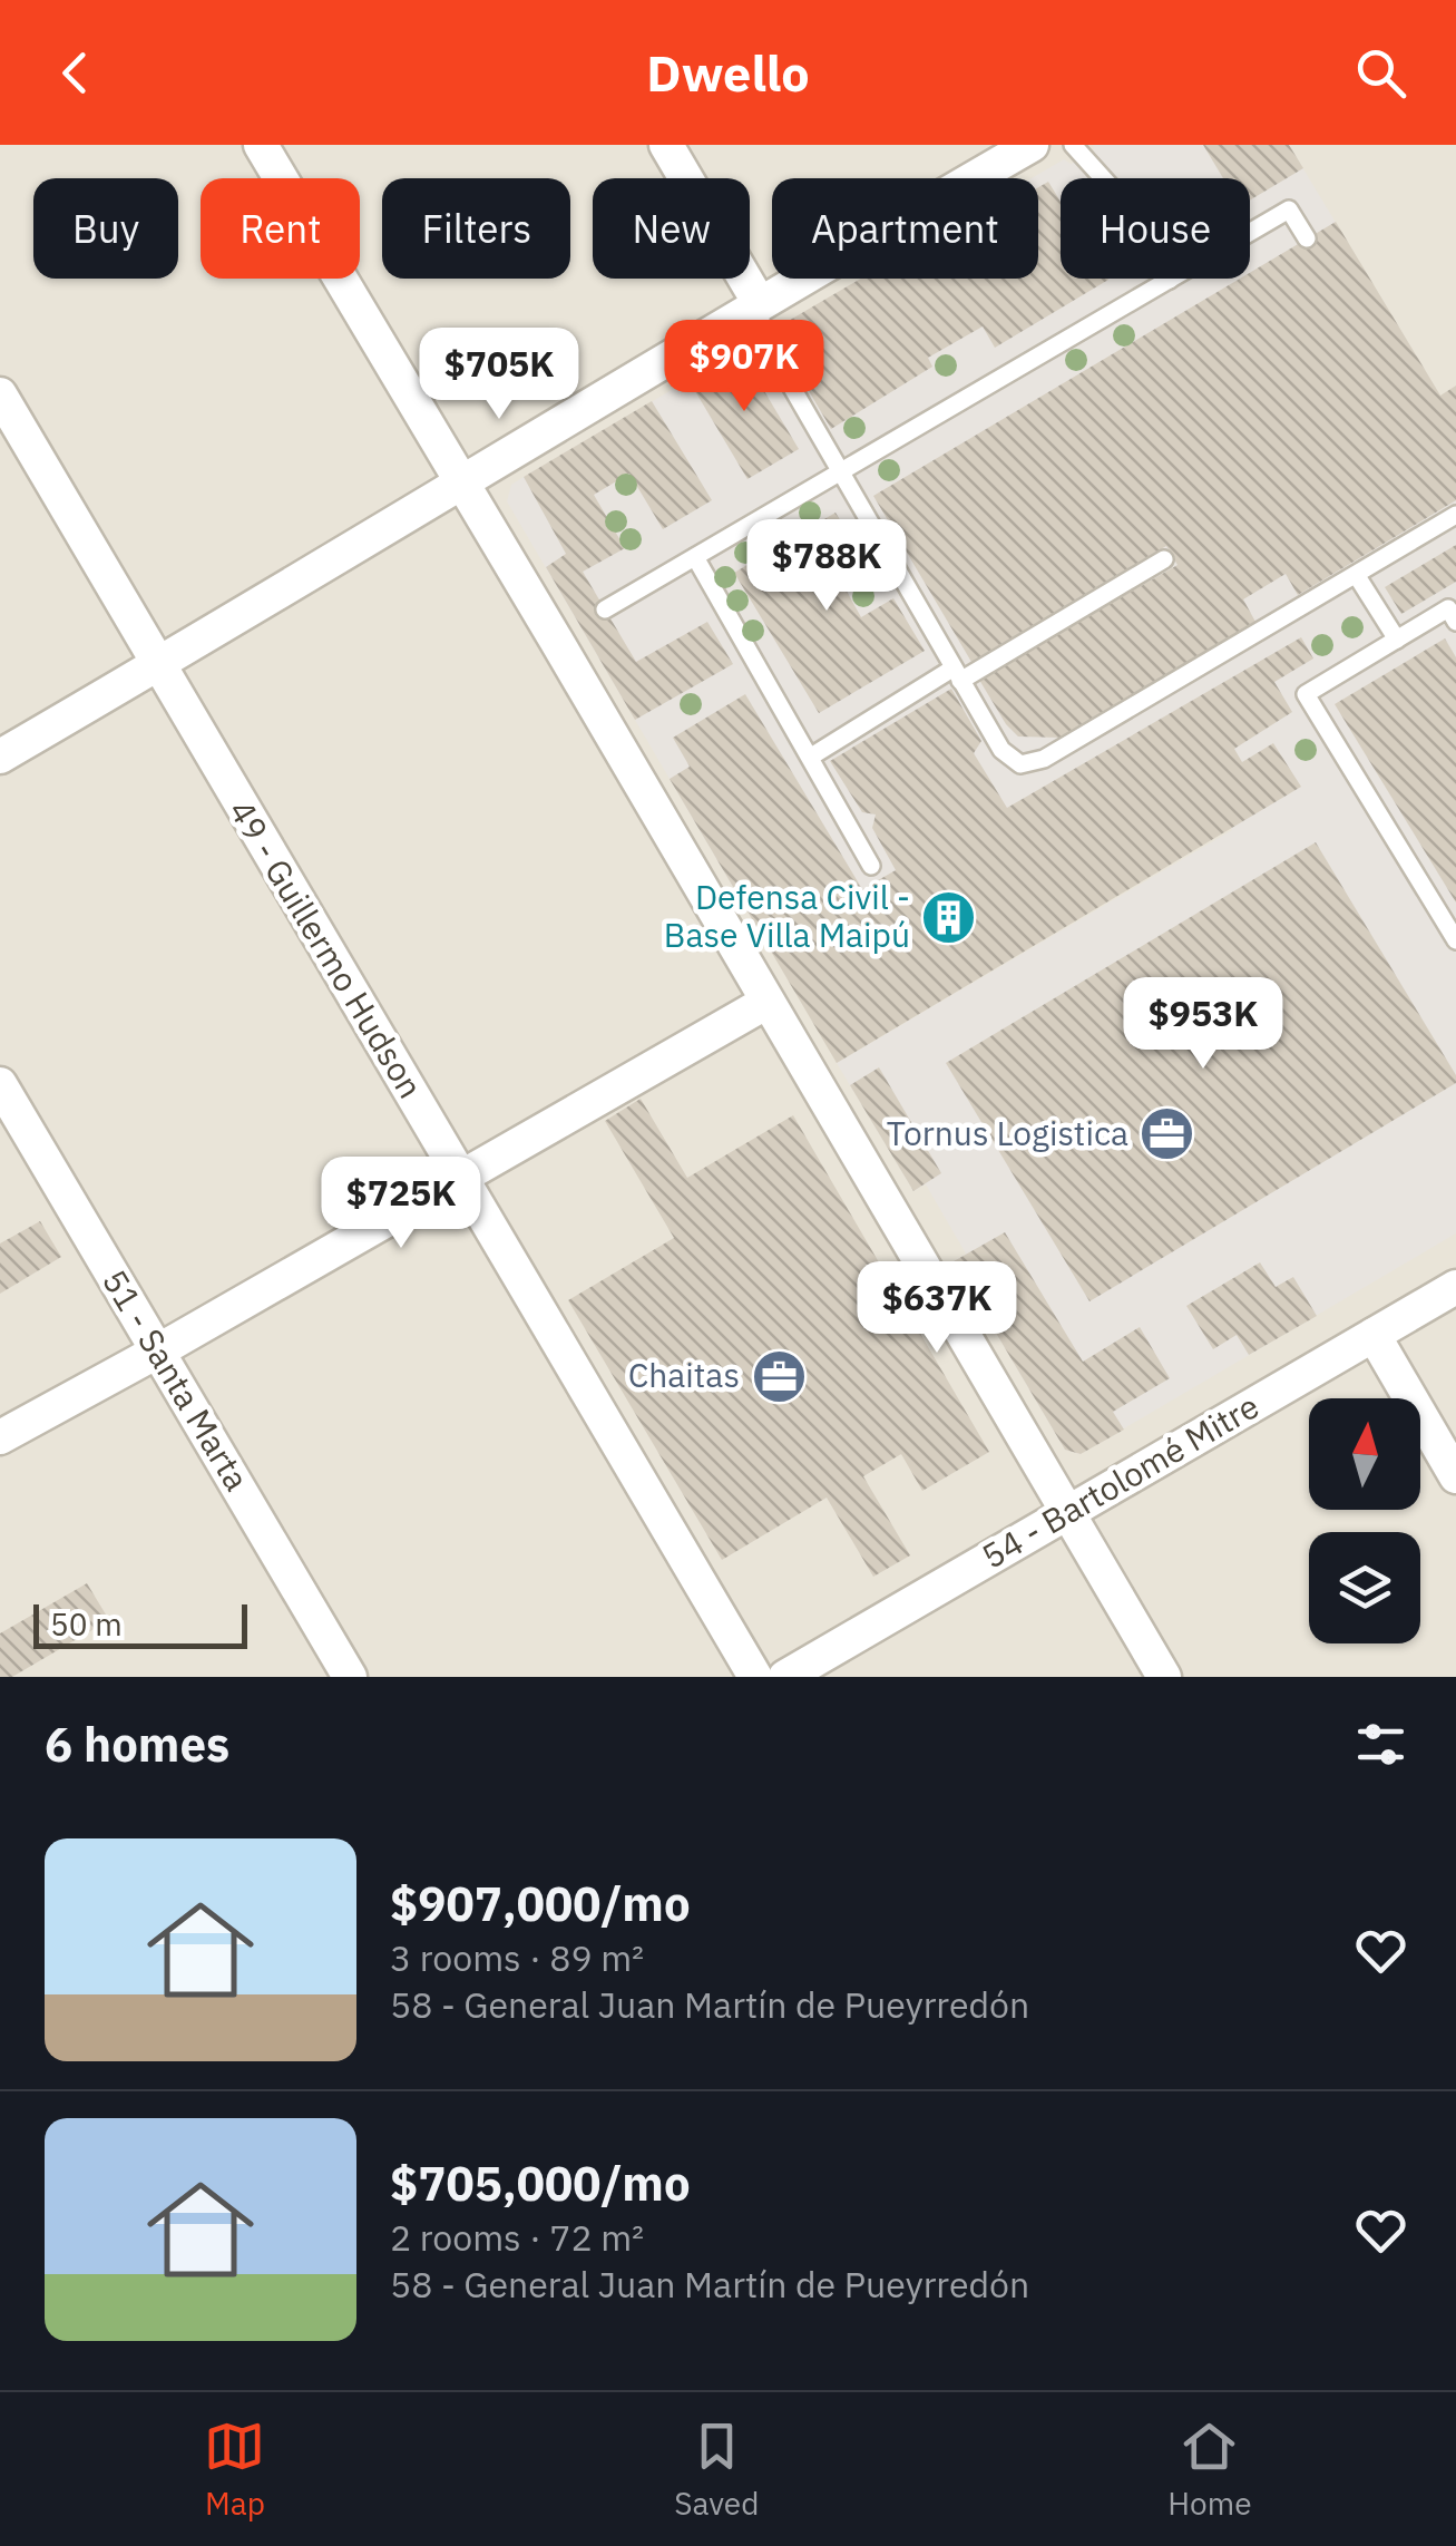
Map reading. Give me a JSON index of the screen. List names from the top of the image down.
{
  "streets": {
    "street": ["49 - Guillermo Hudson", "51 - Santa Marta", "54 - Bartolomé Mitre"]
  },
  "places": {
    "building": ["Defensa Civil - Base Villa Maipú"],
    "office": ["Tornus Logistica", "Chaitas"]
  },
  "scale_bar": "50 m",
  "north": "top",
  "page": {
    "header": "Dwello",
    "chip": [
      "Buy",
      "Rent",
      "Filters",
      "New",
      "Apartment",
      "House"
    ],
    "price": [
      "$907K",
      "$705K",
      "$788K",
      "$953K",
      "$725K",
      "$637K"
    ],
    "scale": "50 m",
    "heading": "6 homes",
    "list": [
      {
        "name": "$907,000/mo",
        "note": "3 rooms · 89 m² · 58 - General Juan Martín de Pueyrredón"
      },
      {
        "name": "$705,000/mo",
        "note": "2 rooms · 72 m² · 58 - General Juan Martín de Pueyrredón"
      }
    ],
    "tabs": ["Map", "Saved", "Home"]
  }
}
